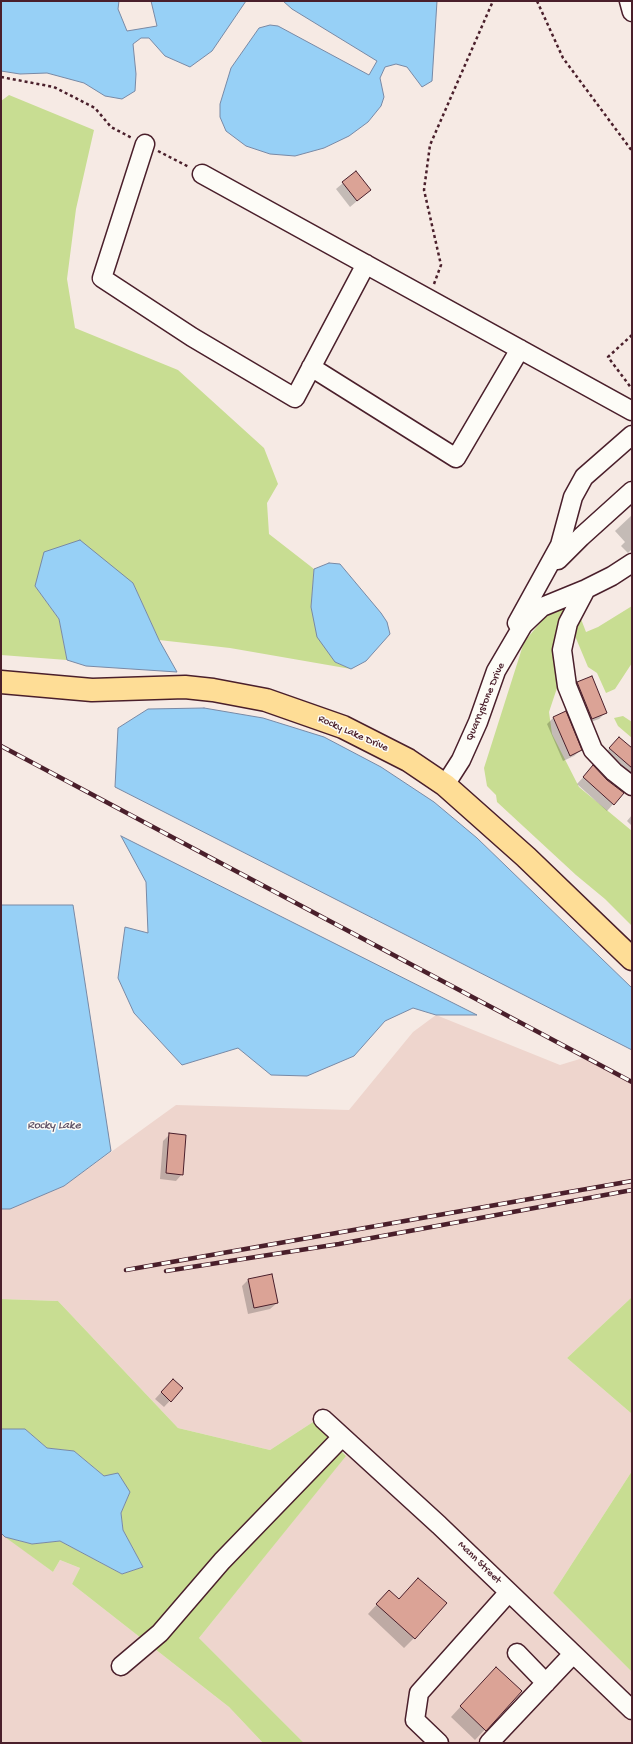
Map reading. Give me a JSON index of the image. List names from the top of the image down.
{
  "streets": {
    "main road": ["Rocky Lake Drive"],
    "street": ["Quarrystone Drive", "Mann Street"]
  },
  "crossings": [
    ["Quarrystone Drive", "Rocky Lake Drive"]
  ],
  "water": ["Rocky Lake"]
}
